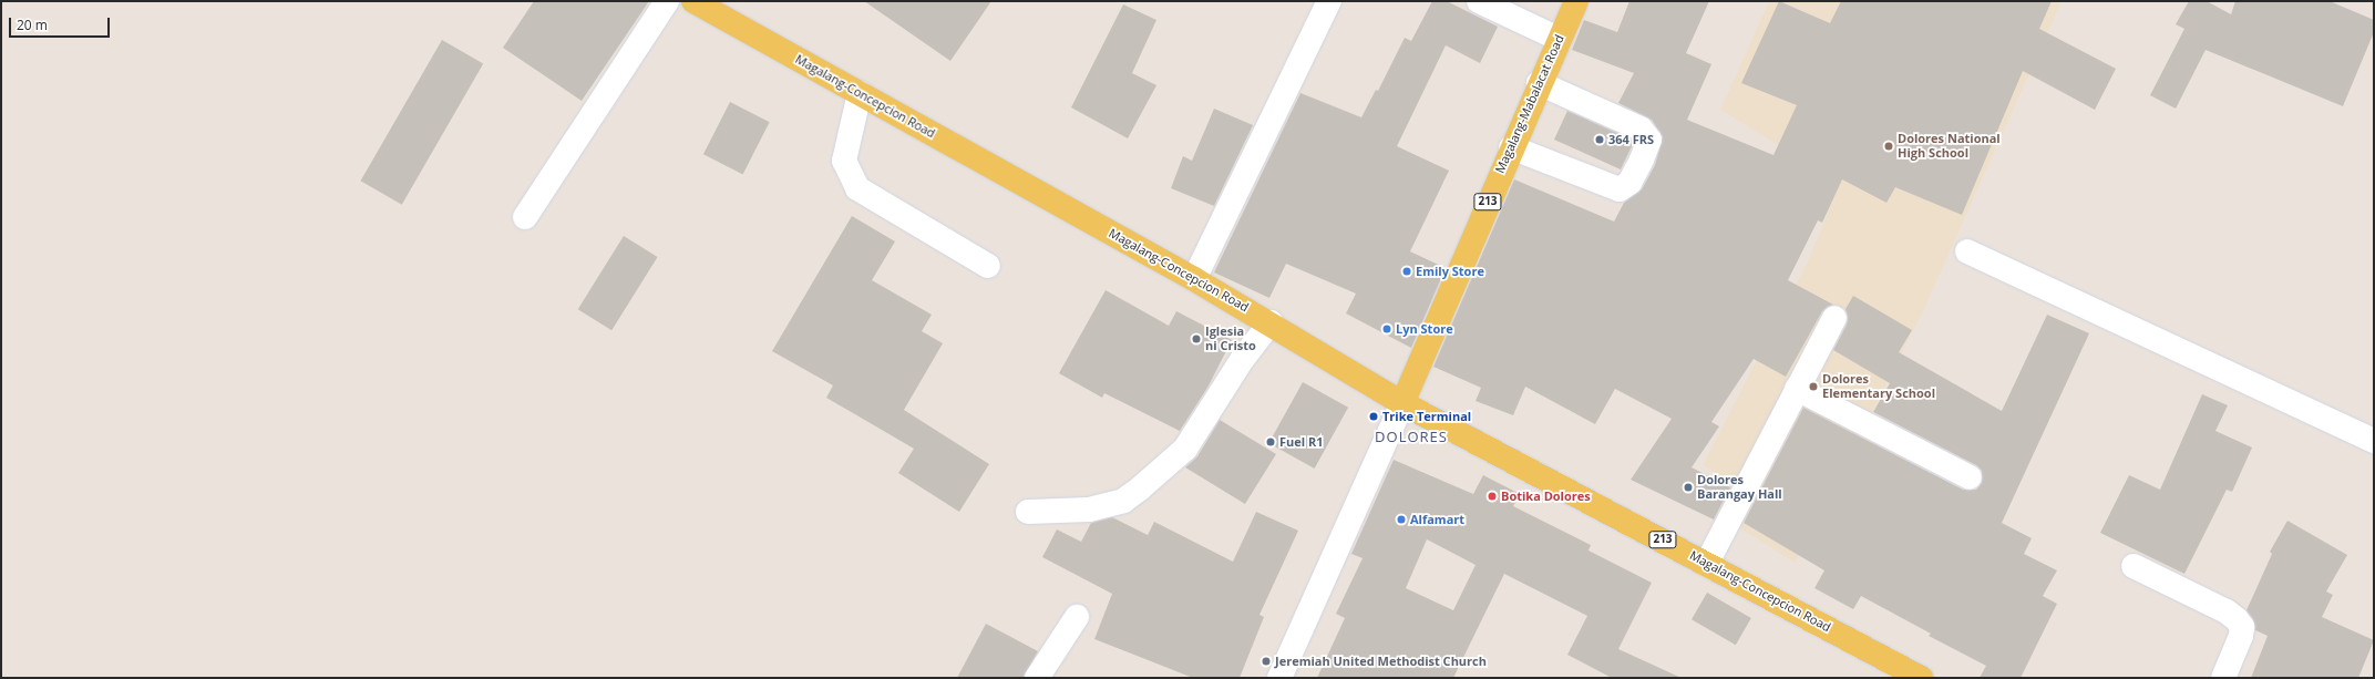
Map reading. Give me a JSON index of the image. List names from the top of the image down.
{
  "streets": {
    "main road": ["Magalang-Concepcion Road", "Magalang-Mabalacat Road", "213"]
  },
  "crossings": [
    ["Magalang-Concepcion Road", "Magalang-Mabalacat Road"]
  ],
  "districts": ["DOLORES"],
  "places": [
    "364 FRS",
    "Dolores National High School",
    "Emily Store",
    "Lyn Store",
    "Iglesia ni Cristo",
    "Dolores Elementary School",
    "Trike Terminal",
    "Fuel R1",
    "Dolores Barangay Hall",
    "Botika Dolores",
    "Alfamart",
    "Jeremiah United Methodist Church"
  ],
  "scale_bar": "20 m"
}
